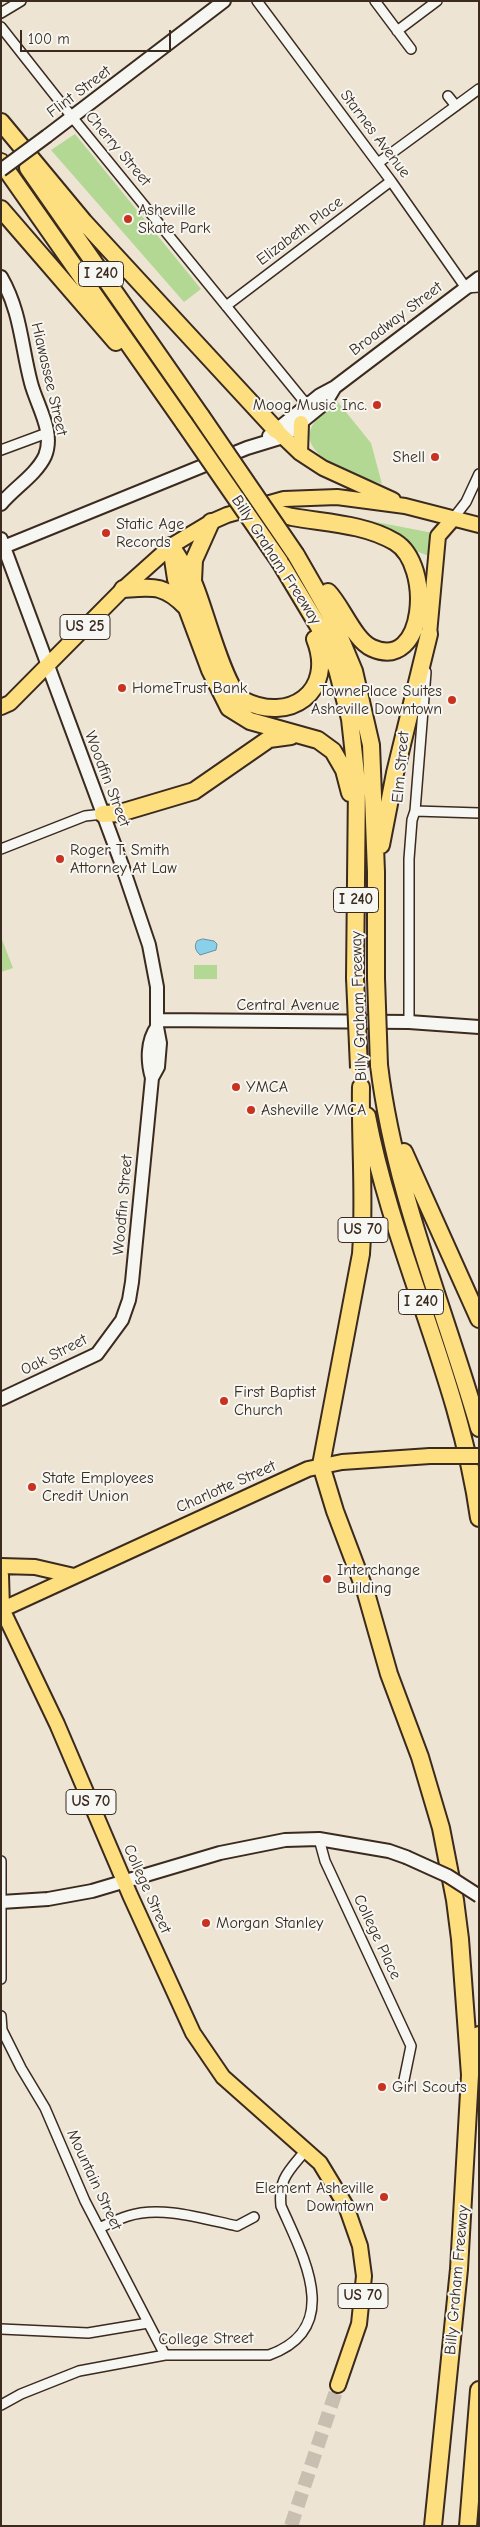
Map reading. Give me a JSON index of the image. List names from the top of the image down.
{
  "streets": {
    "highway": ["I 240", "Billy Graham Freeway", "US 70"],
    "main road": [
      "US 25",
      "Elm Street",
      "Charlotte Street",
      "College Street"
    ],
    "street": [
      "Flint Street",
      "Starnes Avenue",
      "Cherry Street",
      "Elizabeth Place",
      "Broadway Street",
      "Hiawassee Street",
      "Woodfin Street",
      "Central Avenue",
      "Oak Street",
      "College Place",
      "Mountain Street"
    ]
  },
  "crossings": [
    ["Flint Street", "Cherry Street"],
    ["Starnes Avenue", "Elizabeth Place"],
    ["Starnes Avenue", "Broadway Street"],
    ["Cherry Street", "Elizabeth Place"],
    ["Cherry Street", "Broadway Street"],
    ["Broadway Street", "Woodfin Street"],
    ["Billy Graham Freeway", "US 70"],
    ["US 25", "Elm Street"],
    ["US 25", "Woodfin Street"],
    ["Elm Street", "Central Avenue"],
    ["Woodfin Street", "Central Avenue"],
    ["Woodfin Street", "Oak Street"],
    ["US 70", "Charlotte Street"],
    ["Charlotte Street", "College Street"],
    ["College Street", "Mountain Street"]
  ],
  "places": [
    "Asheville Skate Park",
    "Moog Music Inc.",
    "Shell",
    "Static Age Records",
    "HomeTrust Bank",
    "TownePlace Suites Asheville Downtown",
    "Roger T. Smith Attorney At Law",
    "YMCA",
    "Asheville YMCA",
    "First Baptist Church",
    "State Employees Credit Union",
    "Interchange Building",
    "Morgan Stanley",
    "Girl Scouts",
    "Element Asheville Downtown"
  ],
  "scale_bar": "100 m"
}
